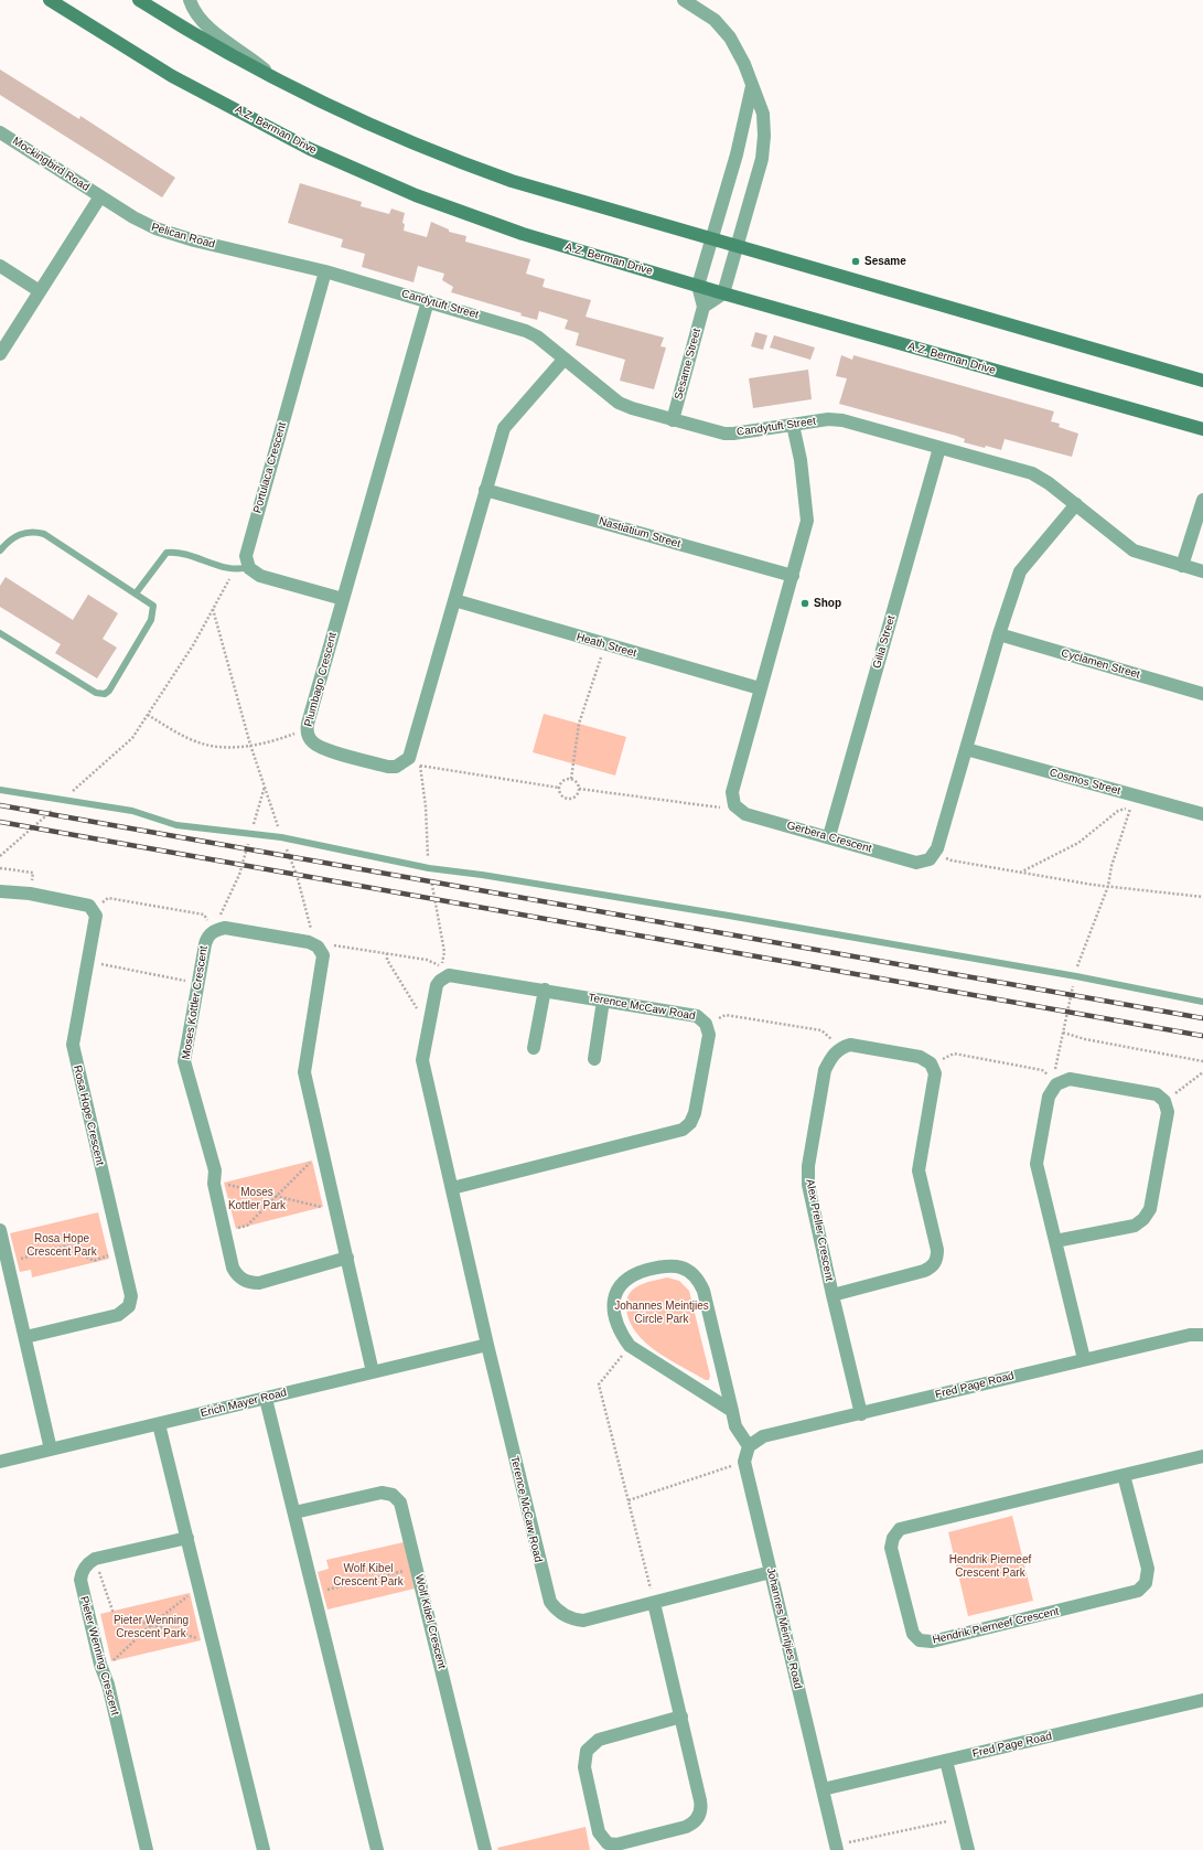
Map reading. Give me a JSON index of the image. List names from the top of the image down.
{
  "streets": {
    "main road": ["A.Z. Berman Drive"],
    "street": [
      "Mockingbird Road",
      "Pelican Road",
      "Candytuft Street",
      "Sesame Street",
      "Portulaca Crescent",
      "Nastiatium Street",
      "Gilia Street",
      "Heath Street",
      "Cyclamen Street",
      "Plumbago Crescent",
      "Cosmos Street",
      "Gerbera Crescent",
      "Moses Kottler Crescent",
      "Terence McCaw Road",
      "Rosa Hope Crescent",
      "Alex Preller Crescent",
      "Fred Page Road",
      "Erich Mayer Road",
      "Wolf Kibel Crescent",
      "Hendrik Pierneef Crescent",
      "Johannes Meintjies Road",
      "Pieter Wenning Crescent"
    ]
  },
  "crossings": [
    ["Mockingbird Road", "Pelican Road"],
    ["Pelican Road", "Candytuft Street"],
    ["Pelican Road", "Portulaca Crescent"],
    ["Candytuft Street", "Sesame Street"],
    ["Candytuft Street", "Portulaca Crescent"],
    ["Candytuft Street", "Gilia Street"],
    ["Candytuft Street", "Plumbago Crescent"],
    ["Candytuft Street", "Gerbera Crescent"],
    ["Nastiatium Street", "Plumbago Crescent"],
    ["Nastiatium Street", "Gerbera Crescent"],
    ["Gilia Street", "Gerbera Crescent"],
    ["Heath Street", "Plumbago Crescent"],
    ["Heath Street", "Gerbera Crescent"],
    ["Terence McCaw Road", "Erich Mayer Road"],
    ["Terence McCaw Road", "Johannes Meintjies Road"],
    ["Alex Preller Crescent", "Fred Page Road"],
    ["Fred Page Road", "Johannes Meintjies Road"]
  ],
  "parks": [
    "Moses Kottler Park",
    "Rosa Hope Crescent Park",
    "Johannes Meintjies Circle Park",
    "Hendrik Pierneef Crescent Park",
    "Wolf Kibel Crescent Park",
    "Pieter Wenning Crescent Park"
  ],
  "places": ["Sesame", "Shop"]
}
